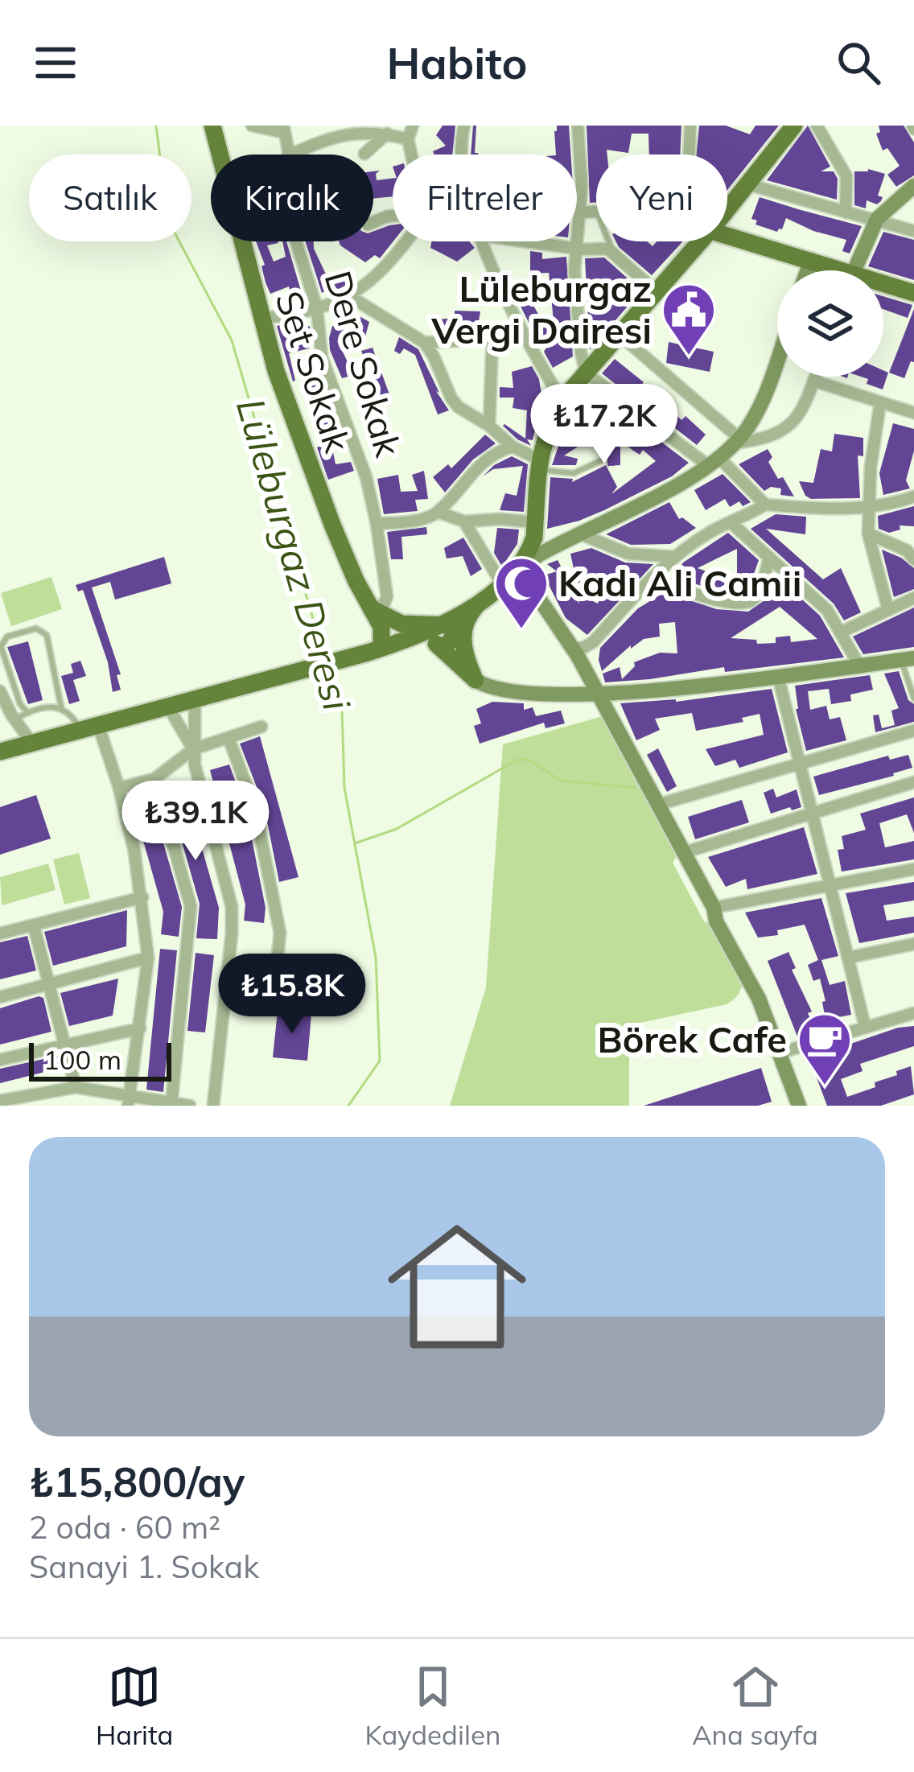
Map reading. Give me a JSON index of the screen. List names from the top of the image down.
{
  "streets": {
    "main road": ["Set Sokak"],
    "street": ["Dere Sokak"]
  },
  "crossings": [
    ["Dere Sokak", "Set Sokak"]
  ],
  "water": ["Lüleburgaz Deresi"],
  "places": {
    "public building": ["Lüleburgaz Vergi Dairesi"],
    "mosque": ["Kadı Ali Camii"],
    "cafe": ["Börek Cafe"]
  },
  "scale_bar": "100 m",
  "page": {
    "header": "Habito",
    "chip": [
      "Satılık",
      "Kiralık",
      "Filtreler",
      "Yeni"
    ],
    "price": ["₺17.2K", "₺39.1K", "₺15.8K"],
    "scale": "100 m",
    "list": [
      {
        "name": "₺15,800/ay",
        "note": "2 oda · 60 m² · Sanayi 1. Sokak"
      }
    ],
    "tabs": ["Harita", "Kaydedilen", "Ana sayfa"]
  }
}
